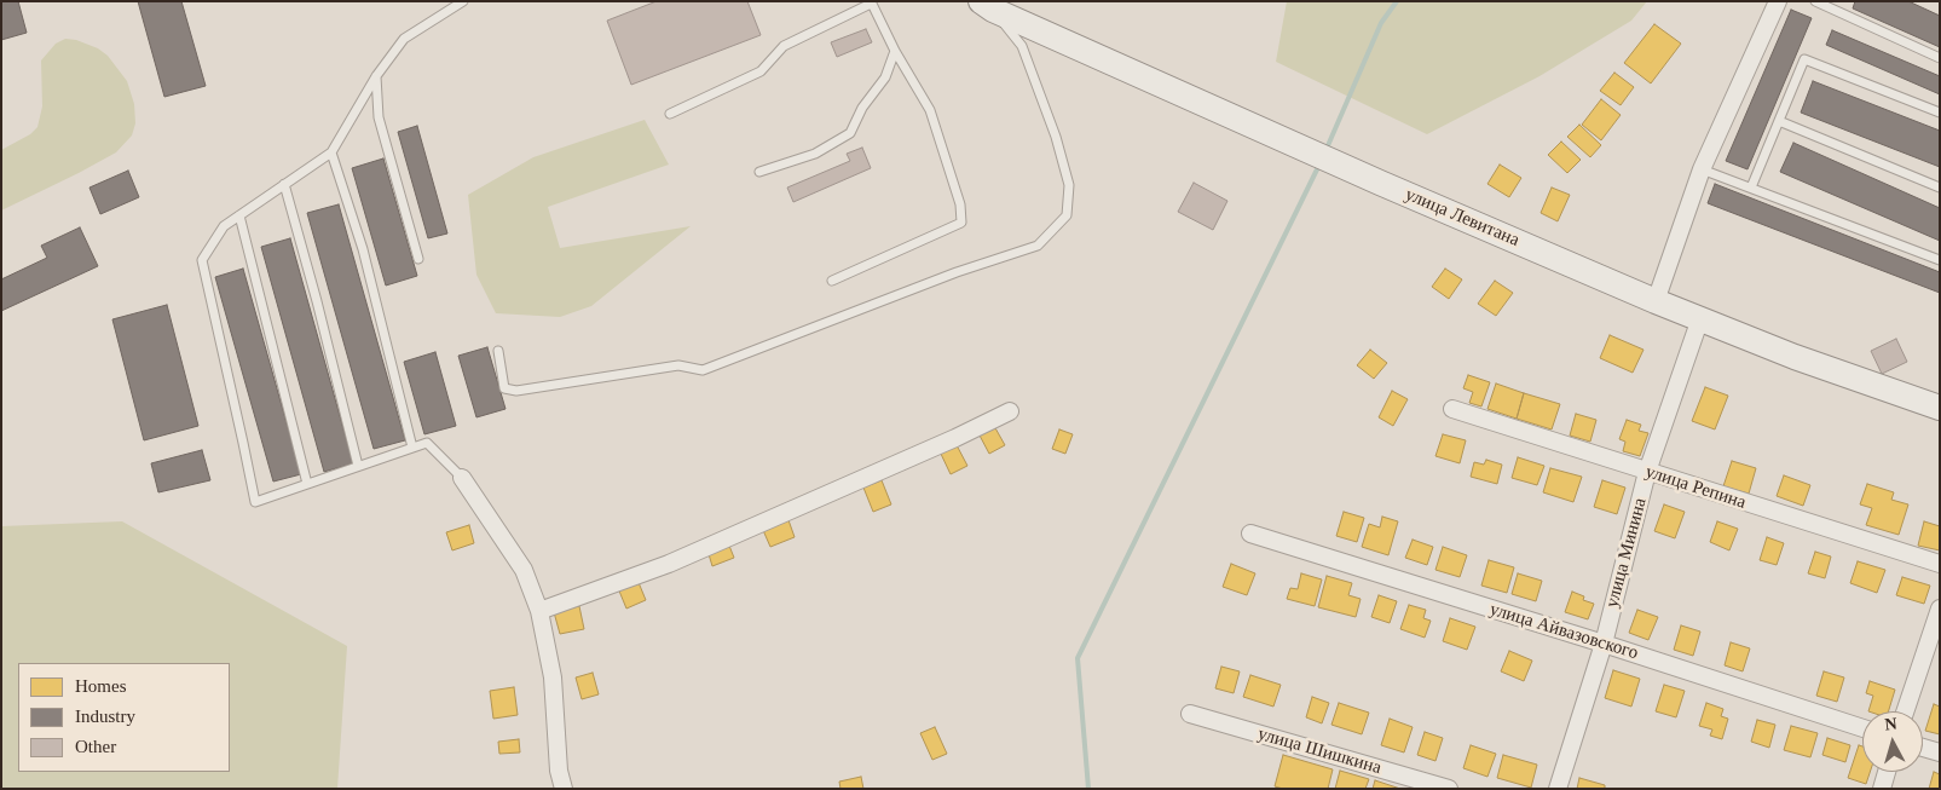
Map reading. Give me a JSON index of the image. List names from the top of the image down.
{
  "streets": {
    "main road": ["улица Левитана"],
    "street": [
      "улица Репина",
      "улица Минина",
      "улица Айвазовского",
      "улица Шишкина"
    ]
  },
  "crossings": [
    ["улица Левитана", "улица Минина"],
    ["улица Репина", "улица Минина"],
    ["улица Минина", "улица Айвазовского"]
  ],
  "legend": ["Homes", "Industry", "Other"],
  "north": "top"
}
